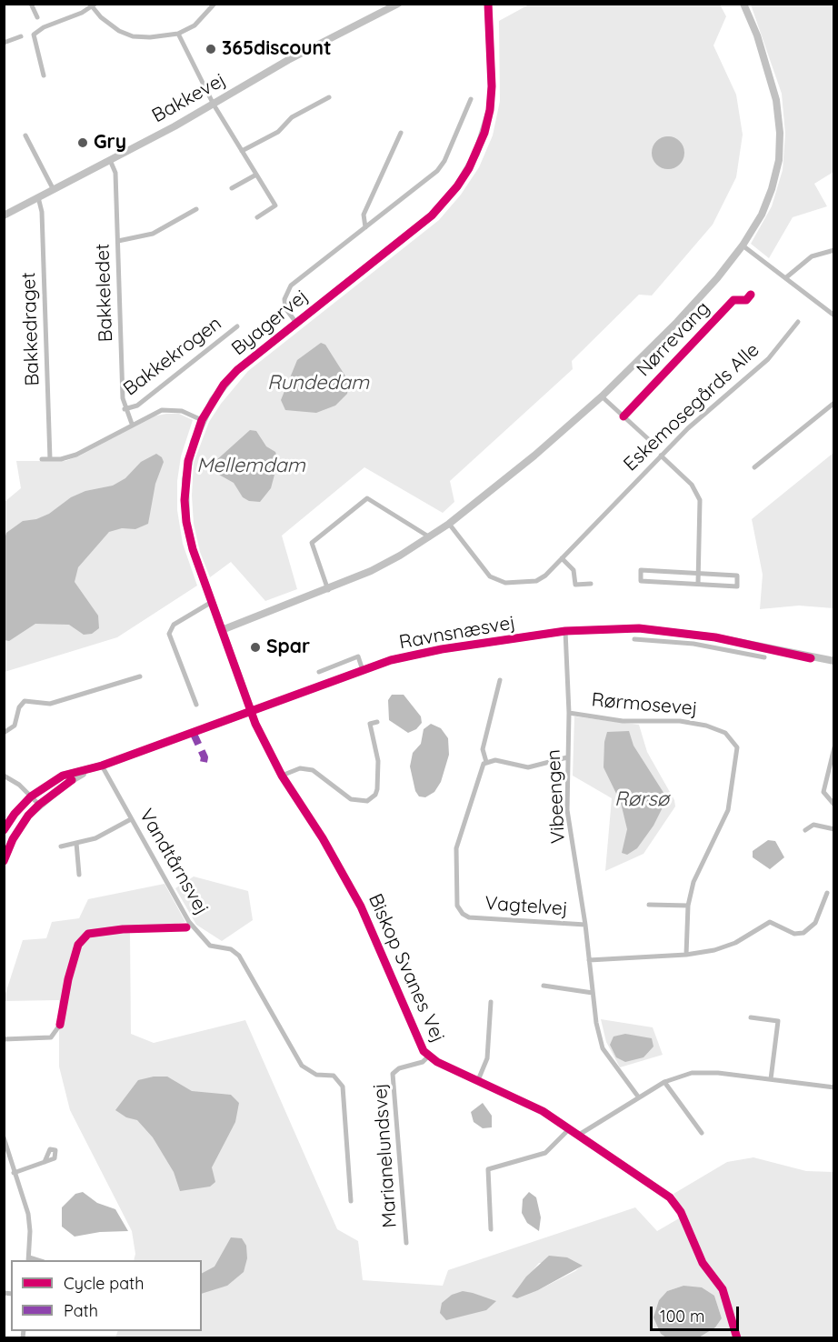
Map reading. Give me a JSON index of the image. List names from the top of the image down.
{
  "streets": {
    "street": [
      "Bakkevej",
      "Bakkeledet",
      "Byagervej",
      "Bakkedraget",
      "Nørrevang",
      "Bakkekrogen",
      "Eskemosegårds Alle",
      "Ravnsnæsvej",
      "Rørmosevej",
      "Vibeengen",
      "Vandtårnsvej",
      "Vagtelvej",
      "Biskop Svanes Vej",
      "Marianelundsvej"
    ]
  },
  "crossings": [
    ["Bakkevej", "Bakkeledet"],
    ["Bakkevej", "Bakkedraget"],
    ["Bakkeledet", "Bakkekrogen"],
    ["Byagervej", "Nørrevang"],
    ["Byagervej", "Ravnsnæsvej"],
    ["Byagervej", "Biskop Svanes Vej"],
    ["Nørrevang", "Eskemosegårds Alle"],
    ["Ravnsnæsvej", "Vibeengen"],
    ["Ravnsnæsvej", "Vandtårnsvej"],
    ["Ravnsnæsvej", "Biskop Svanes Vej"],
    ["Rørmosevej", "Vibeengen"],
    ["Vibeengen", "Vagtelvej"],
    ["Biskop Svanes Vej", "Marianelundsvej"]
  ],
  "water": ["Rundedam", "Mellemdam", "Rørsø"],
  "places": ["365discount", "Gry", "Spar"],
  "legend": ["Cycle path", "Path"],
  "scale_bar": "100 m"
}
